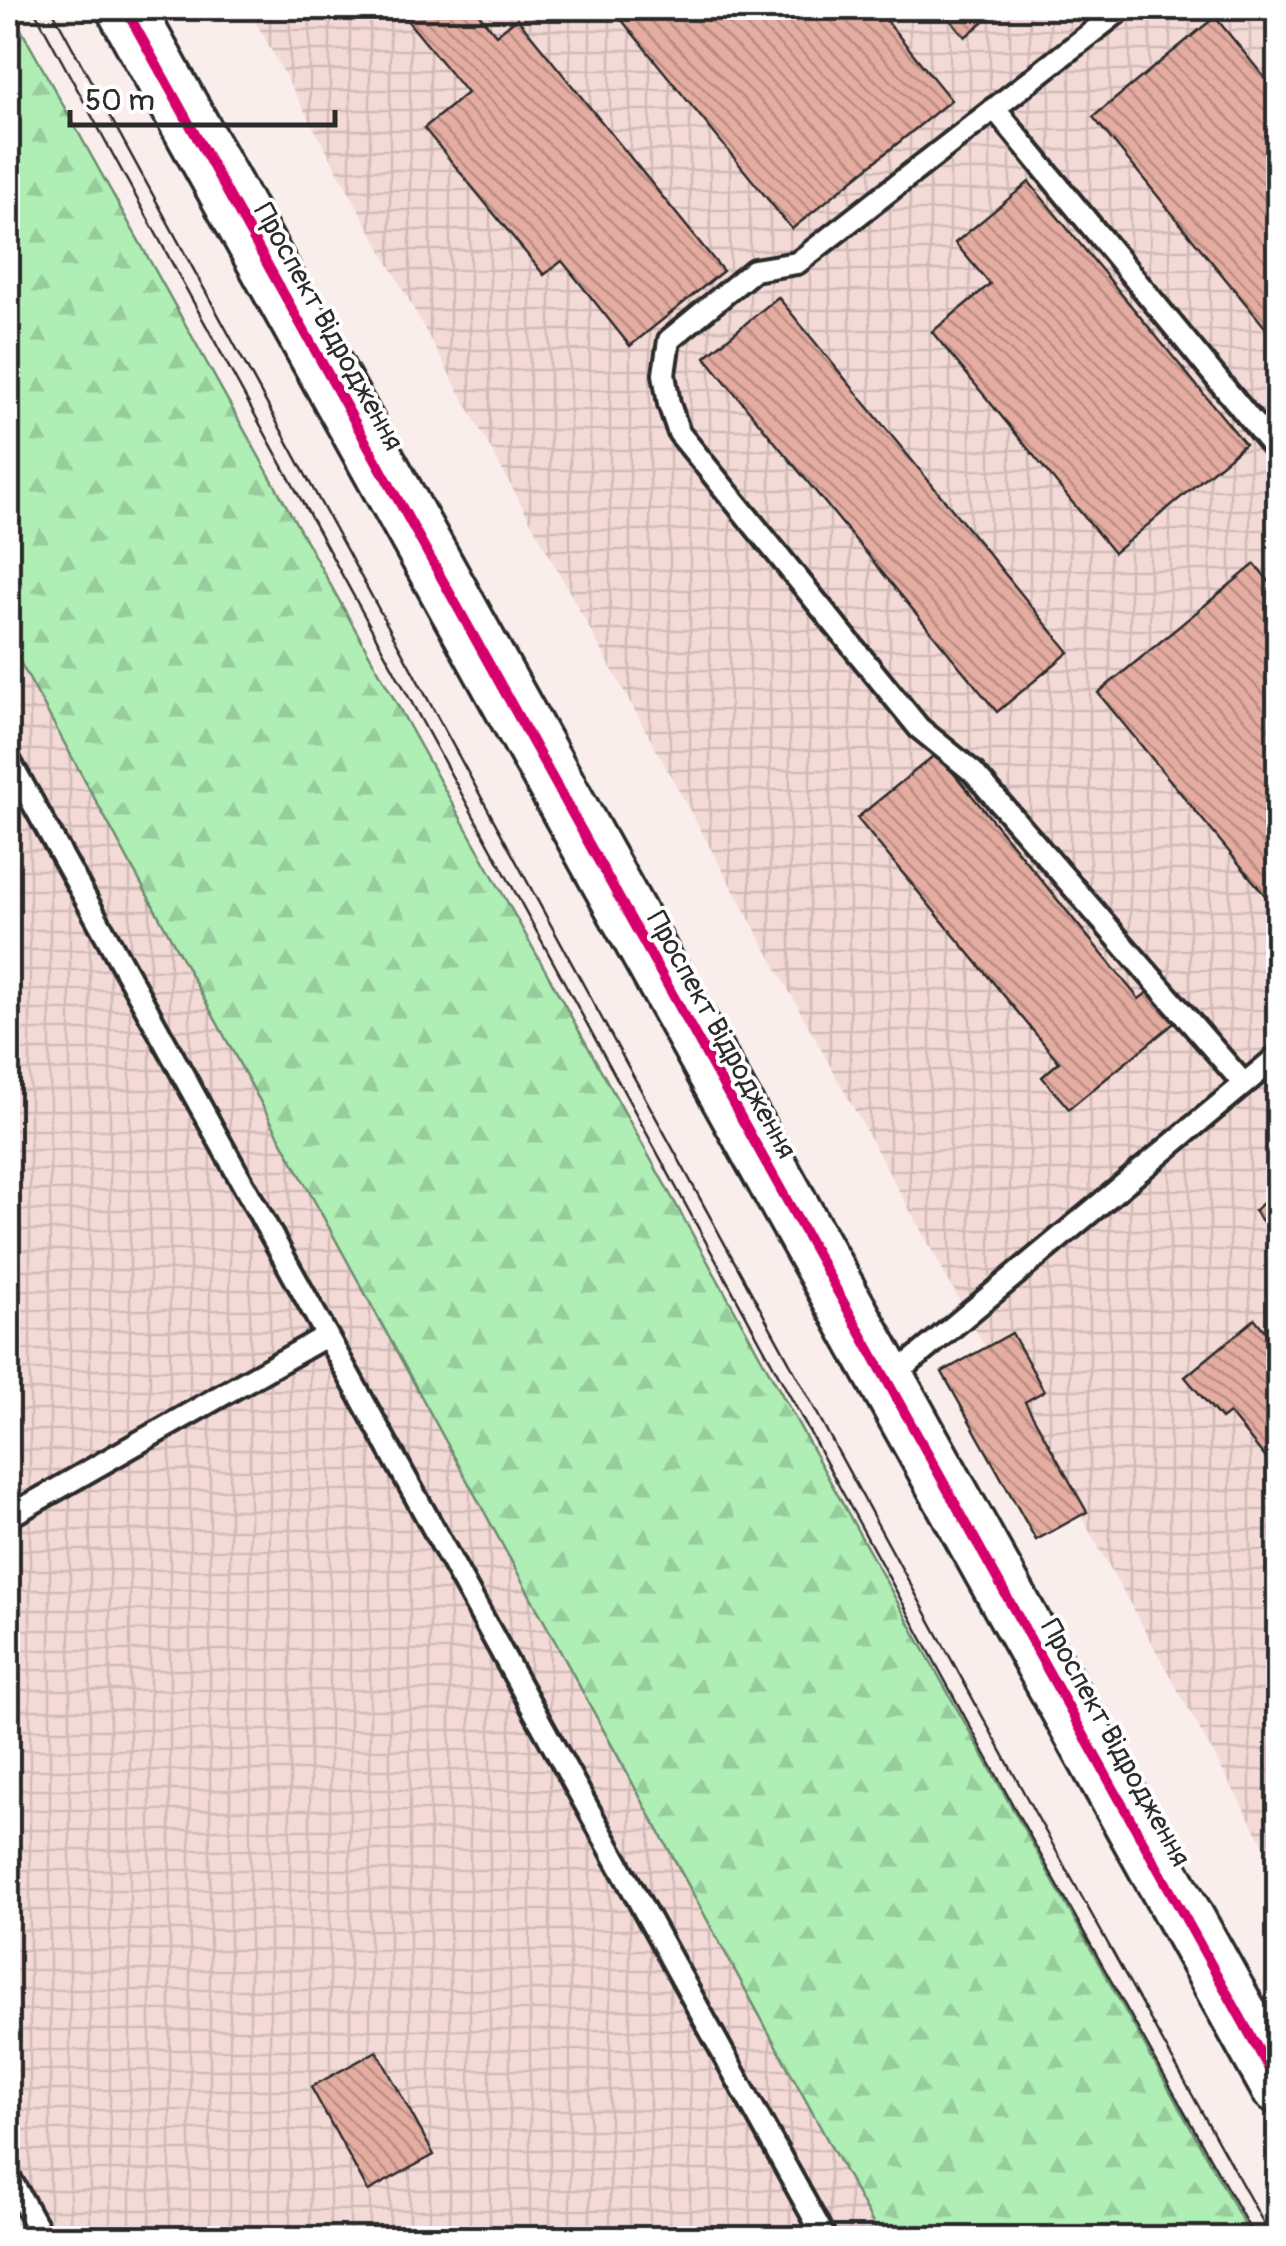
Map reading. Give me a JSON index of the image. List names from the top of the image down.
{
  "streets": {
    "street": ["Проспект Відродження"]
  },
  "scale_bar": "50 m"
}
